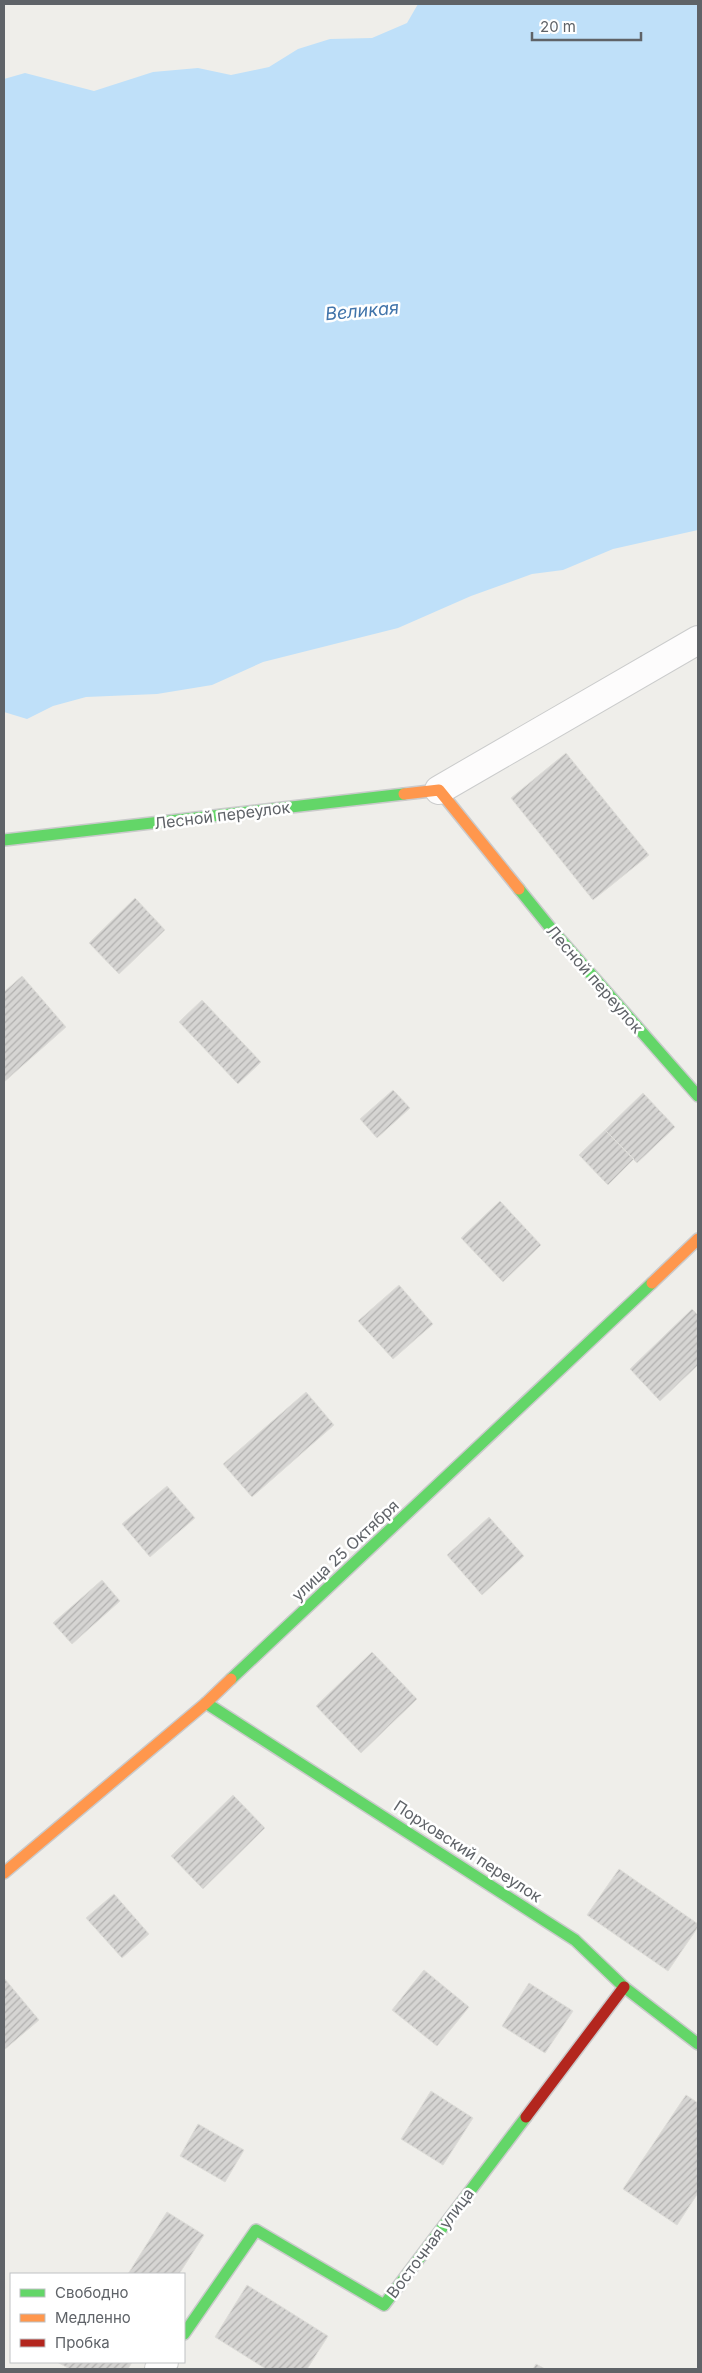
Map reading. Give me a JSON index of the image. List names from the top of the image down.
{
  "streets": {
    "street": [
      "Лесной переулок",
      "улица 25 Октября",
      "Порховский переулок",
      "Восточная улица"
    ]
  },
  "crossings": [
    ["улица 25 Октября", "Порховский переулок"],
    ["Порховский переулок", "Восточная улица"]
  ],
  "water": ["Великая"],
  "legend": ["Свободно", "Медленно", "Пробка"],
  "scale_bar": "20 m"
}
